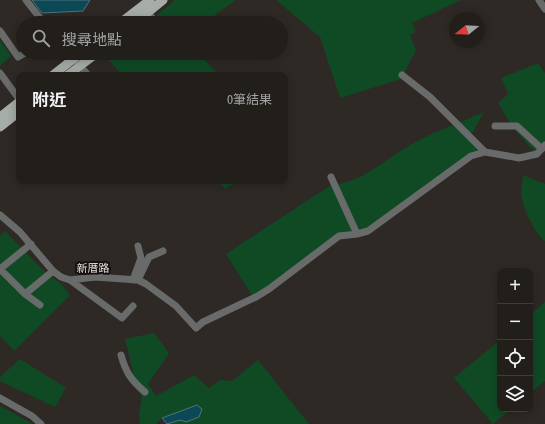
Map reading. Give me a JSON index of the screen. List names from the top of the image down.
{
  "streets": {
    "street": ["新厝路"]
  },
  "north": "left",
  "page": {
    "search": "搜尋地點",
    "heading": ["附近", "0筆結果"],
    "map_buttons": ["+", "−"]
  }
}
